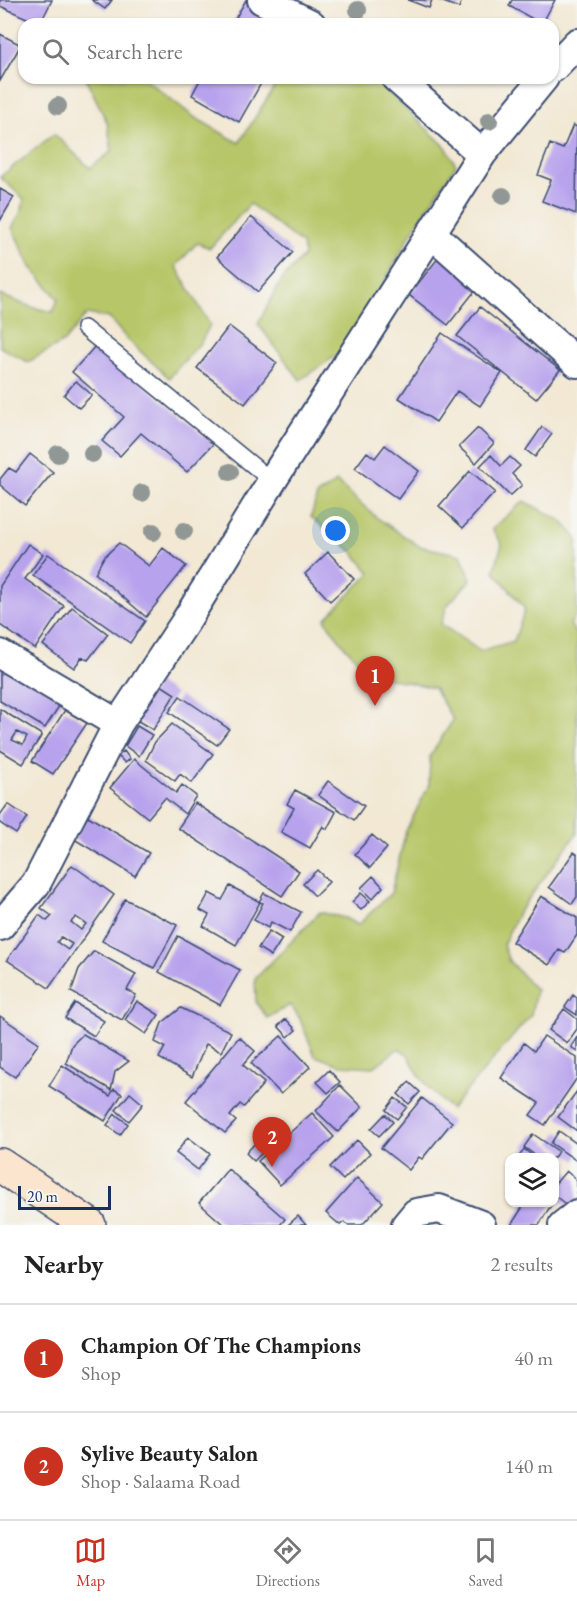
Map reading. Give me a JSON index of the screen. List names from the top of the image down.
{
  "scale_bar": "20 m",
  "page": {
    "search": "Search here",
    "pins": ["1", "2"],
    "scale": "20 m",
    "heading": ["Nearby", "2 results"],
    "list": [
      {
        "mark": "1",
        "name": "Champion Of The Champions",
        "note": "Shop",
        "value": "40 m"
      },
      {
        "mark": "2",
        "name": "Sylive Beauty Salon",
        "note": "Shop · Salaama Road",
        "value": "140 m"
      }
    ],
    "nav": ["Map", "Directions", "Saved"]
  }
}
